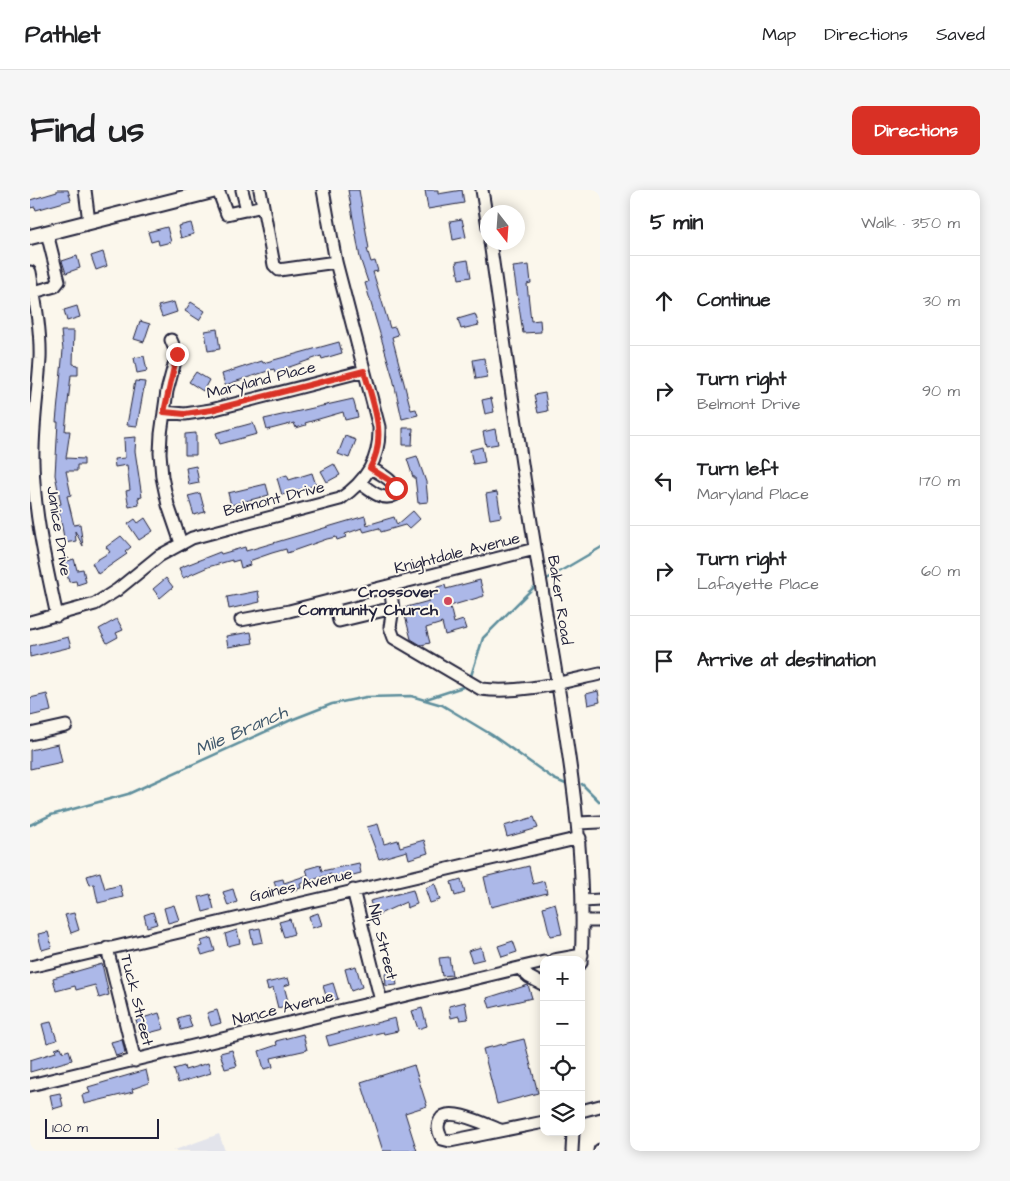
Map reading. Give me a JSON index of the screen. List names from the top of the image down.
{
  "streets": {
    "street": [
      "Maryland Place",
      "Belmont Drive",
      "Janice Drive",
      "Knightdale Avenue",
      "Baker Road",
      "Gaines Avenue",
      "Nip Street",
      "Tuck Street",
      "Nance Avenue"
    ]
  },
  "crossings": [
    ["Maryland Place", "Belmont Drive"],
    ["Belmont Drive", "Janice Drive"],
    ["Knightdale Avenue", "Baker Road"],
    ["Baker Road", "Gaines Avenue"],
    ["Gaines Avenue", "Nip Street"],
    ["Gaines Avenue", "Tuck Street"],
    ["Nip Street", "Nance Avenue"],
    ["Tuck Street", "Nance Avenue"]
  ],
  "water": ["Mile Branch"],
  "places": ["Crossover Community Church"],
  "scale_bar": "100 m",
  "north": "bottom",
  "page": {
    "header": "Pathlet",
    "nav": ["Map", "Directions", "Saved"],
    "title": "Find us",
    "buttons": "Directions",
    "heading": ["5 min", "Walk · 350 m"],
    "list": [
      ["Continue", "30 m"],
      ["Turn right", "Belmont Drive", "90 m"],
      ["Turn left", "Maryland Place", "170 m"],
      ["Turn right", "Lafayette Place", "60 m"],
      "Arrive at destination"
    ],
    "map_buttons": ["+", "−"],
    "scale": "100 m"
  }
}
